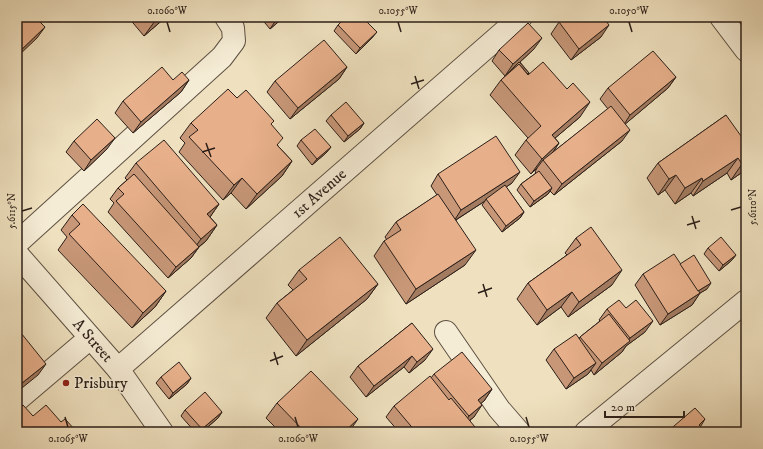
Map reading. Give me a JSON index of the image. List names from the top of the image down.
{
  "streets": {
    "street": ["1st Avenue", "A Street"]
  },
  "crossings": [
    ["1st Avenue", "A Street"]
  ],
  "places": ["Prisbury"],
  "scale_bar": "20 m",
  "coordinates": [
    "0.1060°W",
    "0.1055°W",
    "0.1050°W",
    "5.6110°N",
    "5.6115°N",
    "0.1065°W"
  ]
}
